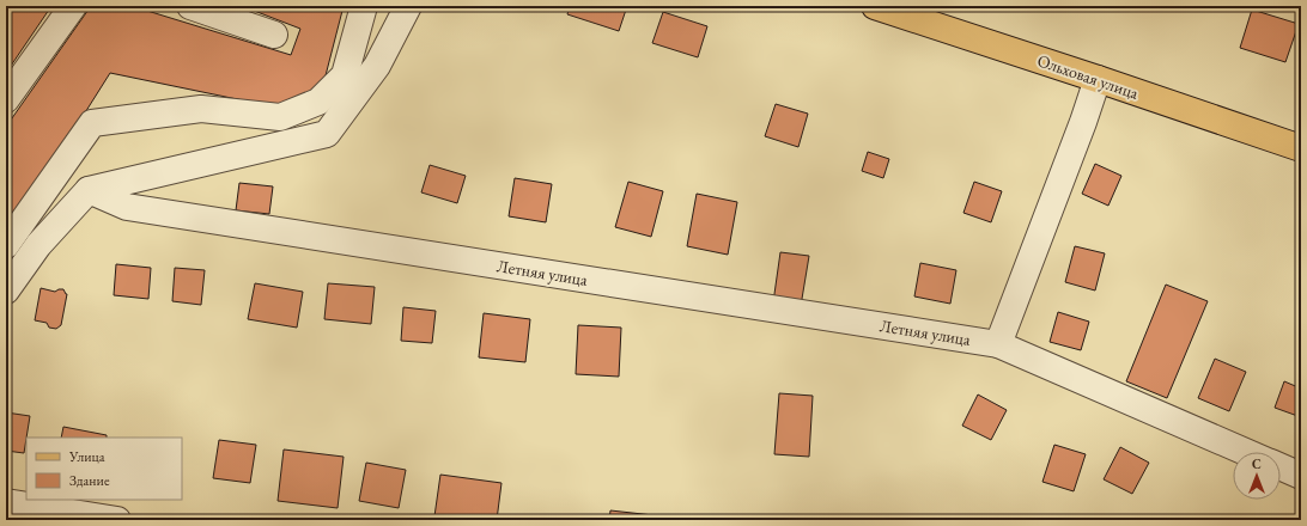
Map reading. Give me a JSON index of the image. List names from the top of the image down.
{
  "streets": {
    "main road": ["Ольховая улица"],
    "street": ["Летняя улица"]
  },
  "legend": ["Улица", "Здание"],
  "north": "top"
}
